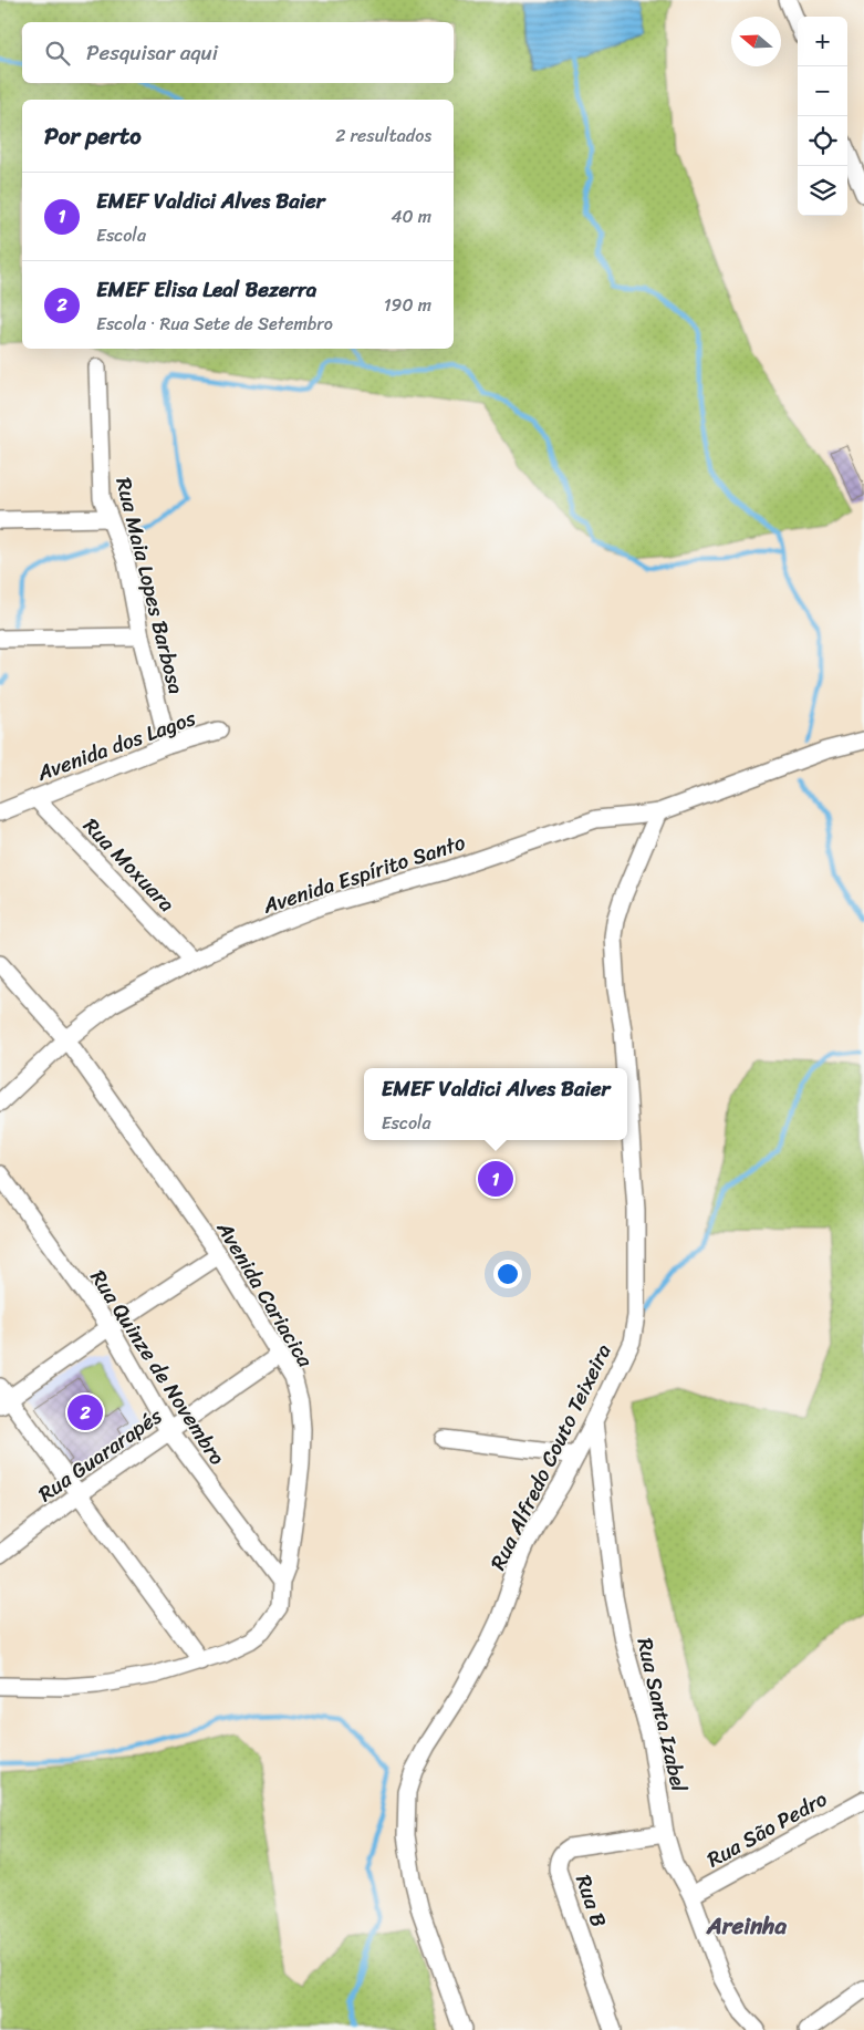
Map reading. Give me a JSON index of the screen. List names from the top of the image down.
{
  "streets": {
    "street": [
      "Rua Maia Lopes Barbosa",
      "Avenida dos Lagos",
      "Rua Moxuara",
      "Avenida Espírito Santo",
      "Avenida Cariacica",
      "Rua Quinze de Novembro",
      "Rua Guararapés",
      "Rua Alfredo Couto Teixeira",
      "Rua Santa Izabel",
      "Rua São Pedro",
      "Rua B"
    ]
  },
  "crossings": [
    ["Rua Maia Lopes Barbosa", "Avenida dos Lagos"],
    ["Avenida dos Lagos", "Rua Moxuara"],
    ["Rua Moxuara", "Avenida Espírito Santo"],
    ["Avenida Espírito Santo", "Avenida Cariacica"],
    ["Avenida Espírito Santo", "Rua Alfredo Couto Teixeira"],
    ["Avenida Cariacica", "Rua Quinze de Novembro"],
    ["Avenida Cariacica", "Rua Guararapés"],
    ["Rua Quinze de Novembro", "Rua Guararapés"],
    ["Rua Alfredo Couto Teixeira", "Rua Santa Izabel"],
    ["Rua Santa Izabel", "Rua São Pedro"],
    ["Rua Santa Izabel", "Rua B"]
  ],
  "districts": ["Areinha"],
  "north": "left",
  "page": {
    "map_buttons": ["+", "−"],
    "search": "Pesquisar aqui",
    "heading": ["Por perto", "2 resultados"],
    "list": [
      {
        "mark": "1",
        "name": "EMEF Valdici Alves Baier",
        "note": "Escola",
        "value": "40 m"
      },
      {
        "mark": "2",
        "name": "EMEF Elisa Leal Bezerra",
        "note": "Escola · Rua Sete de Setembro",
        "value": "190 m"
      }
    ],
    "popup": ["EMEF Valdici Alves Baier", "Escola"],
    "pins": ["1", "2"]
  }
}
